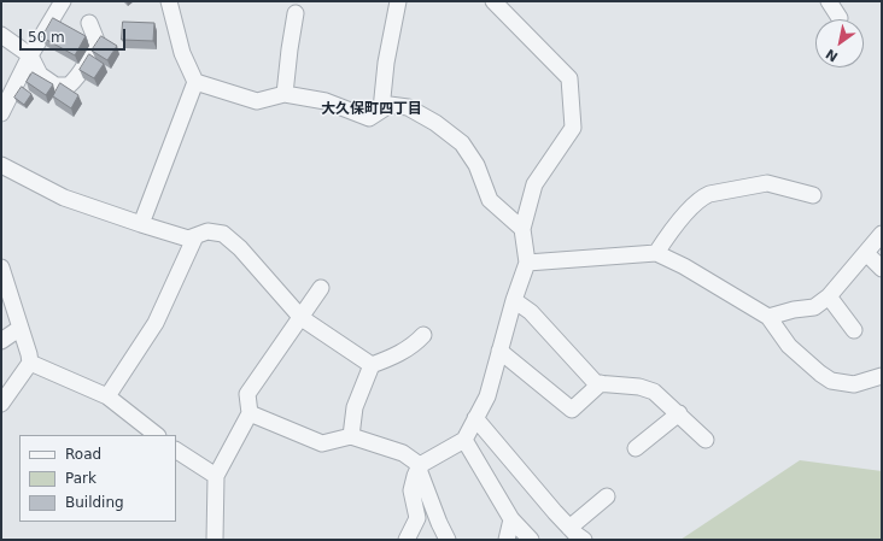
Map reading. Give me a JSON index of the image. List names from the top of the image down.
{
  "districts": ["大久保町四丁目"],
  "legend": ["Road", "Park", "Building"],
  "scale_bar": "50 m",
  "north": "bottom left"
}
